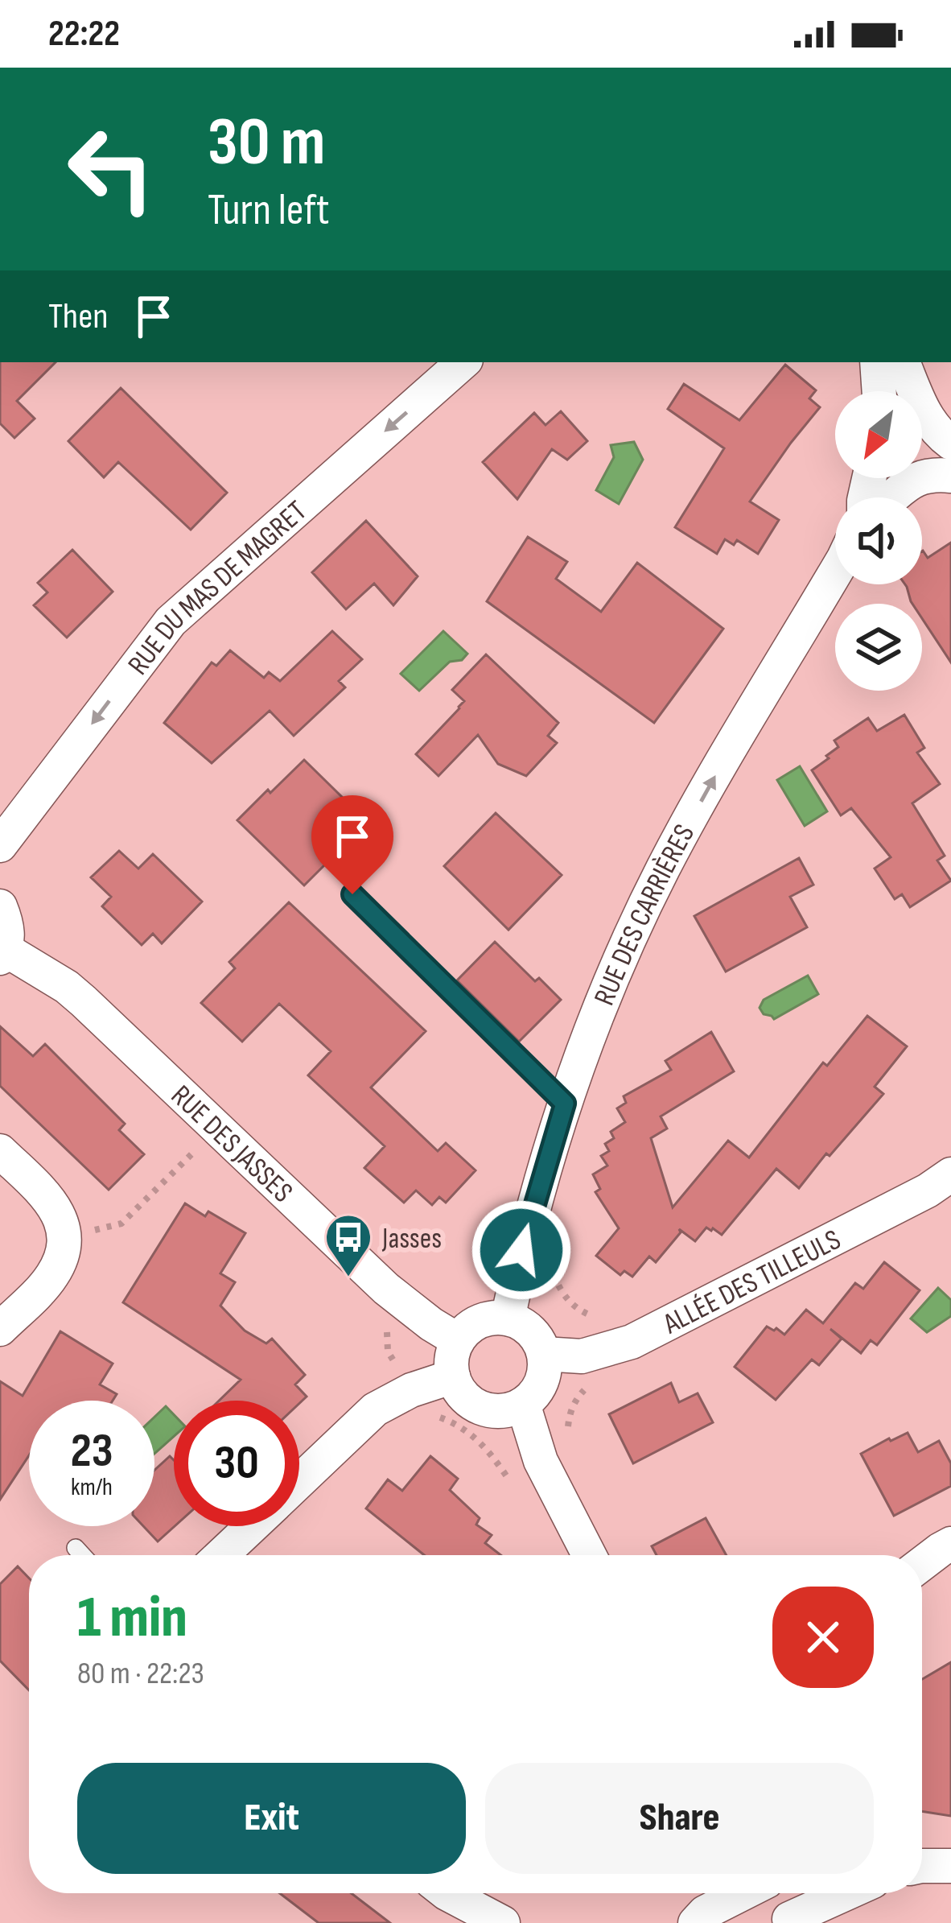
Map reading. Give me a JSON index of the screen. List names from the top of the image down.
{
  "streets": {
    "street": [
      "RUE DU MAS DE MAGRET",
      "RUE DES CARRIÈRES",
      "RUE DES JASSES",
      "ALLÉE DES TILLEULS"
    ]
  },
  "crossings": [
    ["RUE DES CARRIÈRES", "RUE DES JASSES"],
    ["RUE DES CARRIÈRES", "ALLÉE DES TILLEULS"],
    ["RUE DES JASSES", "ALLÉE DES TILLEULS"]
  ],
  "one_way": ["RUE DU MAS DE MAGRET", "RUE DES CARRIÈRES"],
  "places": {
    "bus stop": ["Jasses"]
  },
  "north": "bottom left",
  "page": {
    "status": "22:22",
    "turn": ["30 m", "Turn left"],
    "then": "Then",
    "speed": "23 km/h",
    "limit": "30",
    "heading": ["1 min", "80 m · 22:23"],
    "buttons": ["Exit", "Share"]
  }
}
